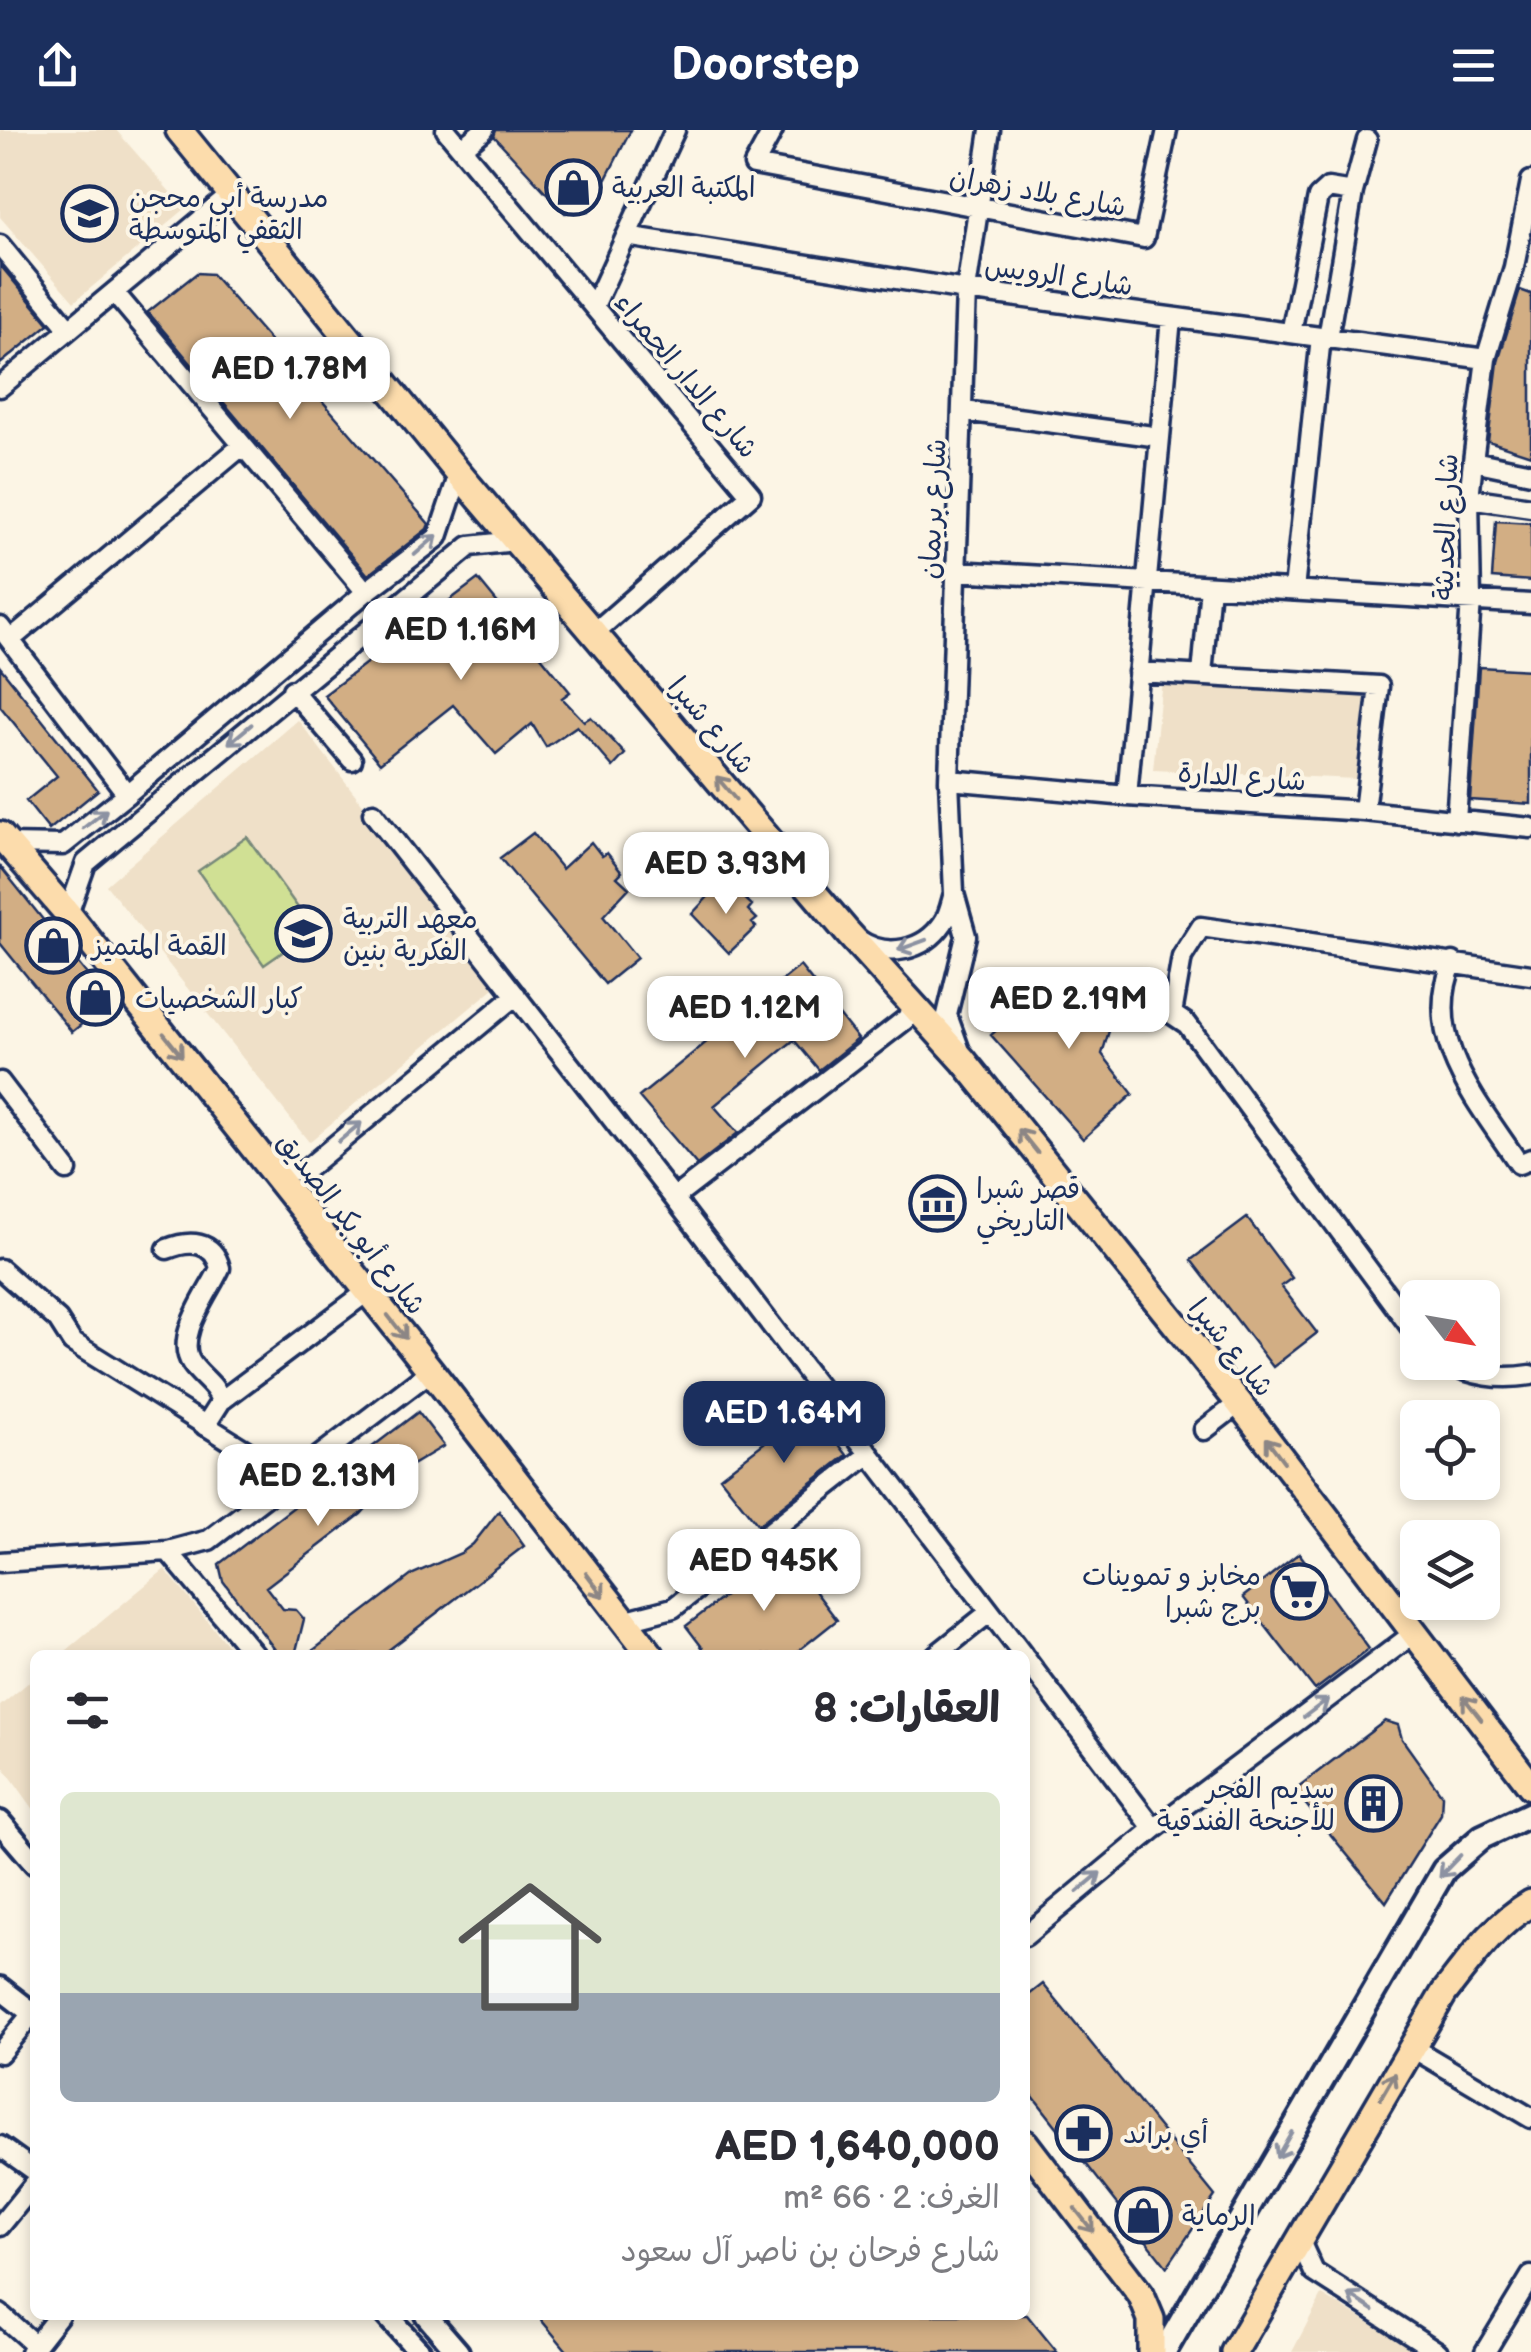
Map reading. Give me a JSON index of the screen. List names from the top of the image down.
{
  "streets": {
    "main road": ["شارع شبرا", "شارع أبو بكر الصديق"],
    "street": [
      "شارع بلاد زهران",
      "شارع الرويس",
      "شارع الدار الحمراء",
      "شارع بريمان",
      "شارع الحديثة",
      "شارع الدارة"
    ]
  },
  "crossings": [
    ["شارع بلاد زهران", "شارع بريمان"],
    ["شارع الرويس", "شارع بريمان"],
    ["شارع الرويس", "شارع الحديثة"],
    ["شارع الدار الحمراء", "شارع شبرا"],
    ["شارع بريمان", "شارع شبرا"],
    ["شارع بريمان", "شارع الدارة"],
    ["شارع الحديثة", "شارع الدارة"]
  ],
  "one_way": ["شارع شبرا", "شارع أبو بكر الصديق"],
  "places": {
    "shop": [
      "المكتبة العربية",
      "القمة المتميز",
      "كبار الشخصيات",
      "الرماية"
    ],
    "school or university": ["مدرسة أبي محجن الثقفي المتوسطة", "معهد التربية الفكرية بنين"],
    "museum": ["قصر شبرا التاريخي"],
    "supermarket": ["مخابز و تموينات برج شبرا"],
    "building": ["سديم الفجر للأجنحة الفندقية"],
    "pharmacy": ["أي براند"]
  },
  "north": "bottom right",
  "page": {
    "header": "Doorstep",
    "price": [
      "AED 1.78M",
      "AED 1.16M",
      "AED 3.93M",
      "AED 2.19M",
      "AED 1.12M",
      "AED 1.64M",
      "AED 2.13M",
      "AED 945K"
    ],
    "heading": "العقارات: 8",
    "list": [
      {
        "name": "AED 1,640,000",
        "note": "الغرف: 2 · 66 m² · شارع فرحان بن ناصر آل سعود"
      }
    ]
  }
}
